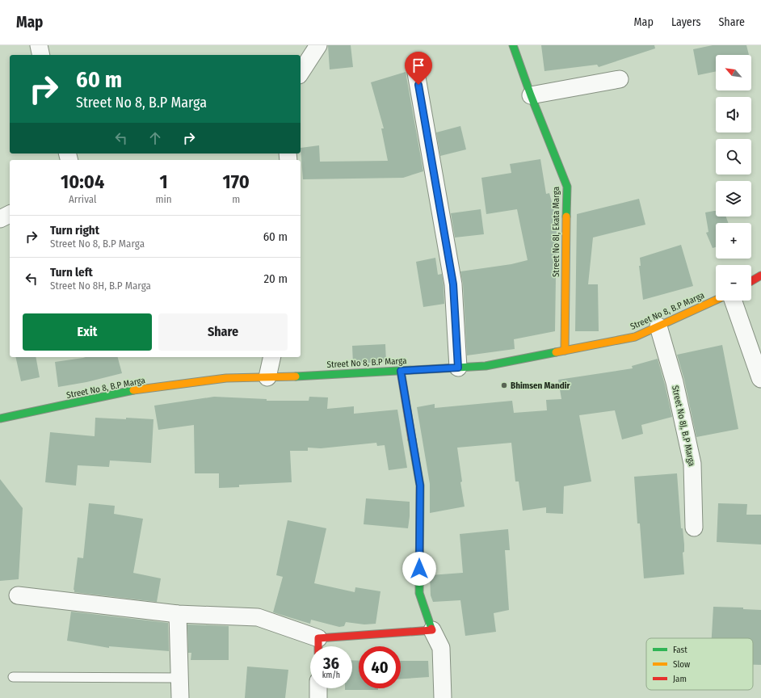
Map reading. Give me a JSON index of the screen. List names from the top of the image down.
{
  "streets": {
    "main road": ["Street No 8I, Ekata Marga", "Street No 8, B.P Marga"],
    "street": ["Street No 8J, B.P Marga"]
  },
  "crossings": [
    ["Street No 8I, Ekata Marga", "Street No 8, B.P Marga"],
    ["Street No 8, B.P Marga", "Street No 8J, B.P Marga"]
  ],
  "places": ["Bhimsen Mandir"],
  "legend": ["Fast", "Slow", "Jam"],
  "north": "top left",
  "page": {
    "header": "Map",
    "nav": ["Map", "Layers", "Share"],
    "map_buttons": ["+", "−"],
    "turn": ["60 m", "Street No 8, B.P Marga"],
    "eta": [
      "10:04",
      "Arrival",
      "1",
      "min",
      "170",
      "m"
    ],
    "list": [
      {
        "name": "Turn right",
        "note": "Street No 8, B.P Marga",
        "value": "60 m"
      },
      {
        "name": "Turn left",
        "note": "Street No 8H, B.P Marga",
        "value": "20 m"
      }
    ],
    "buttons": ["Exit", "Share"],
    "speed": "36 km/h",
    "limit": "40"
  }
}
